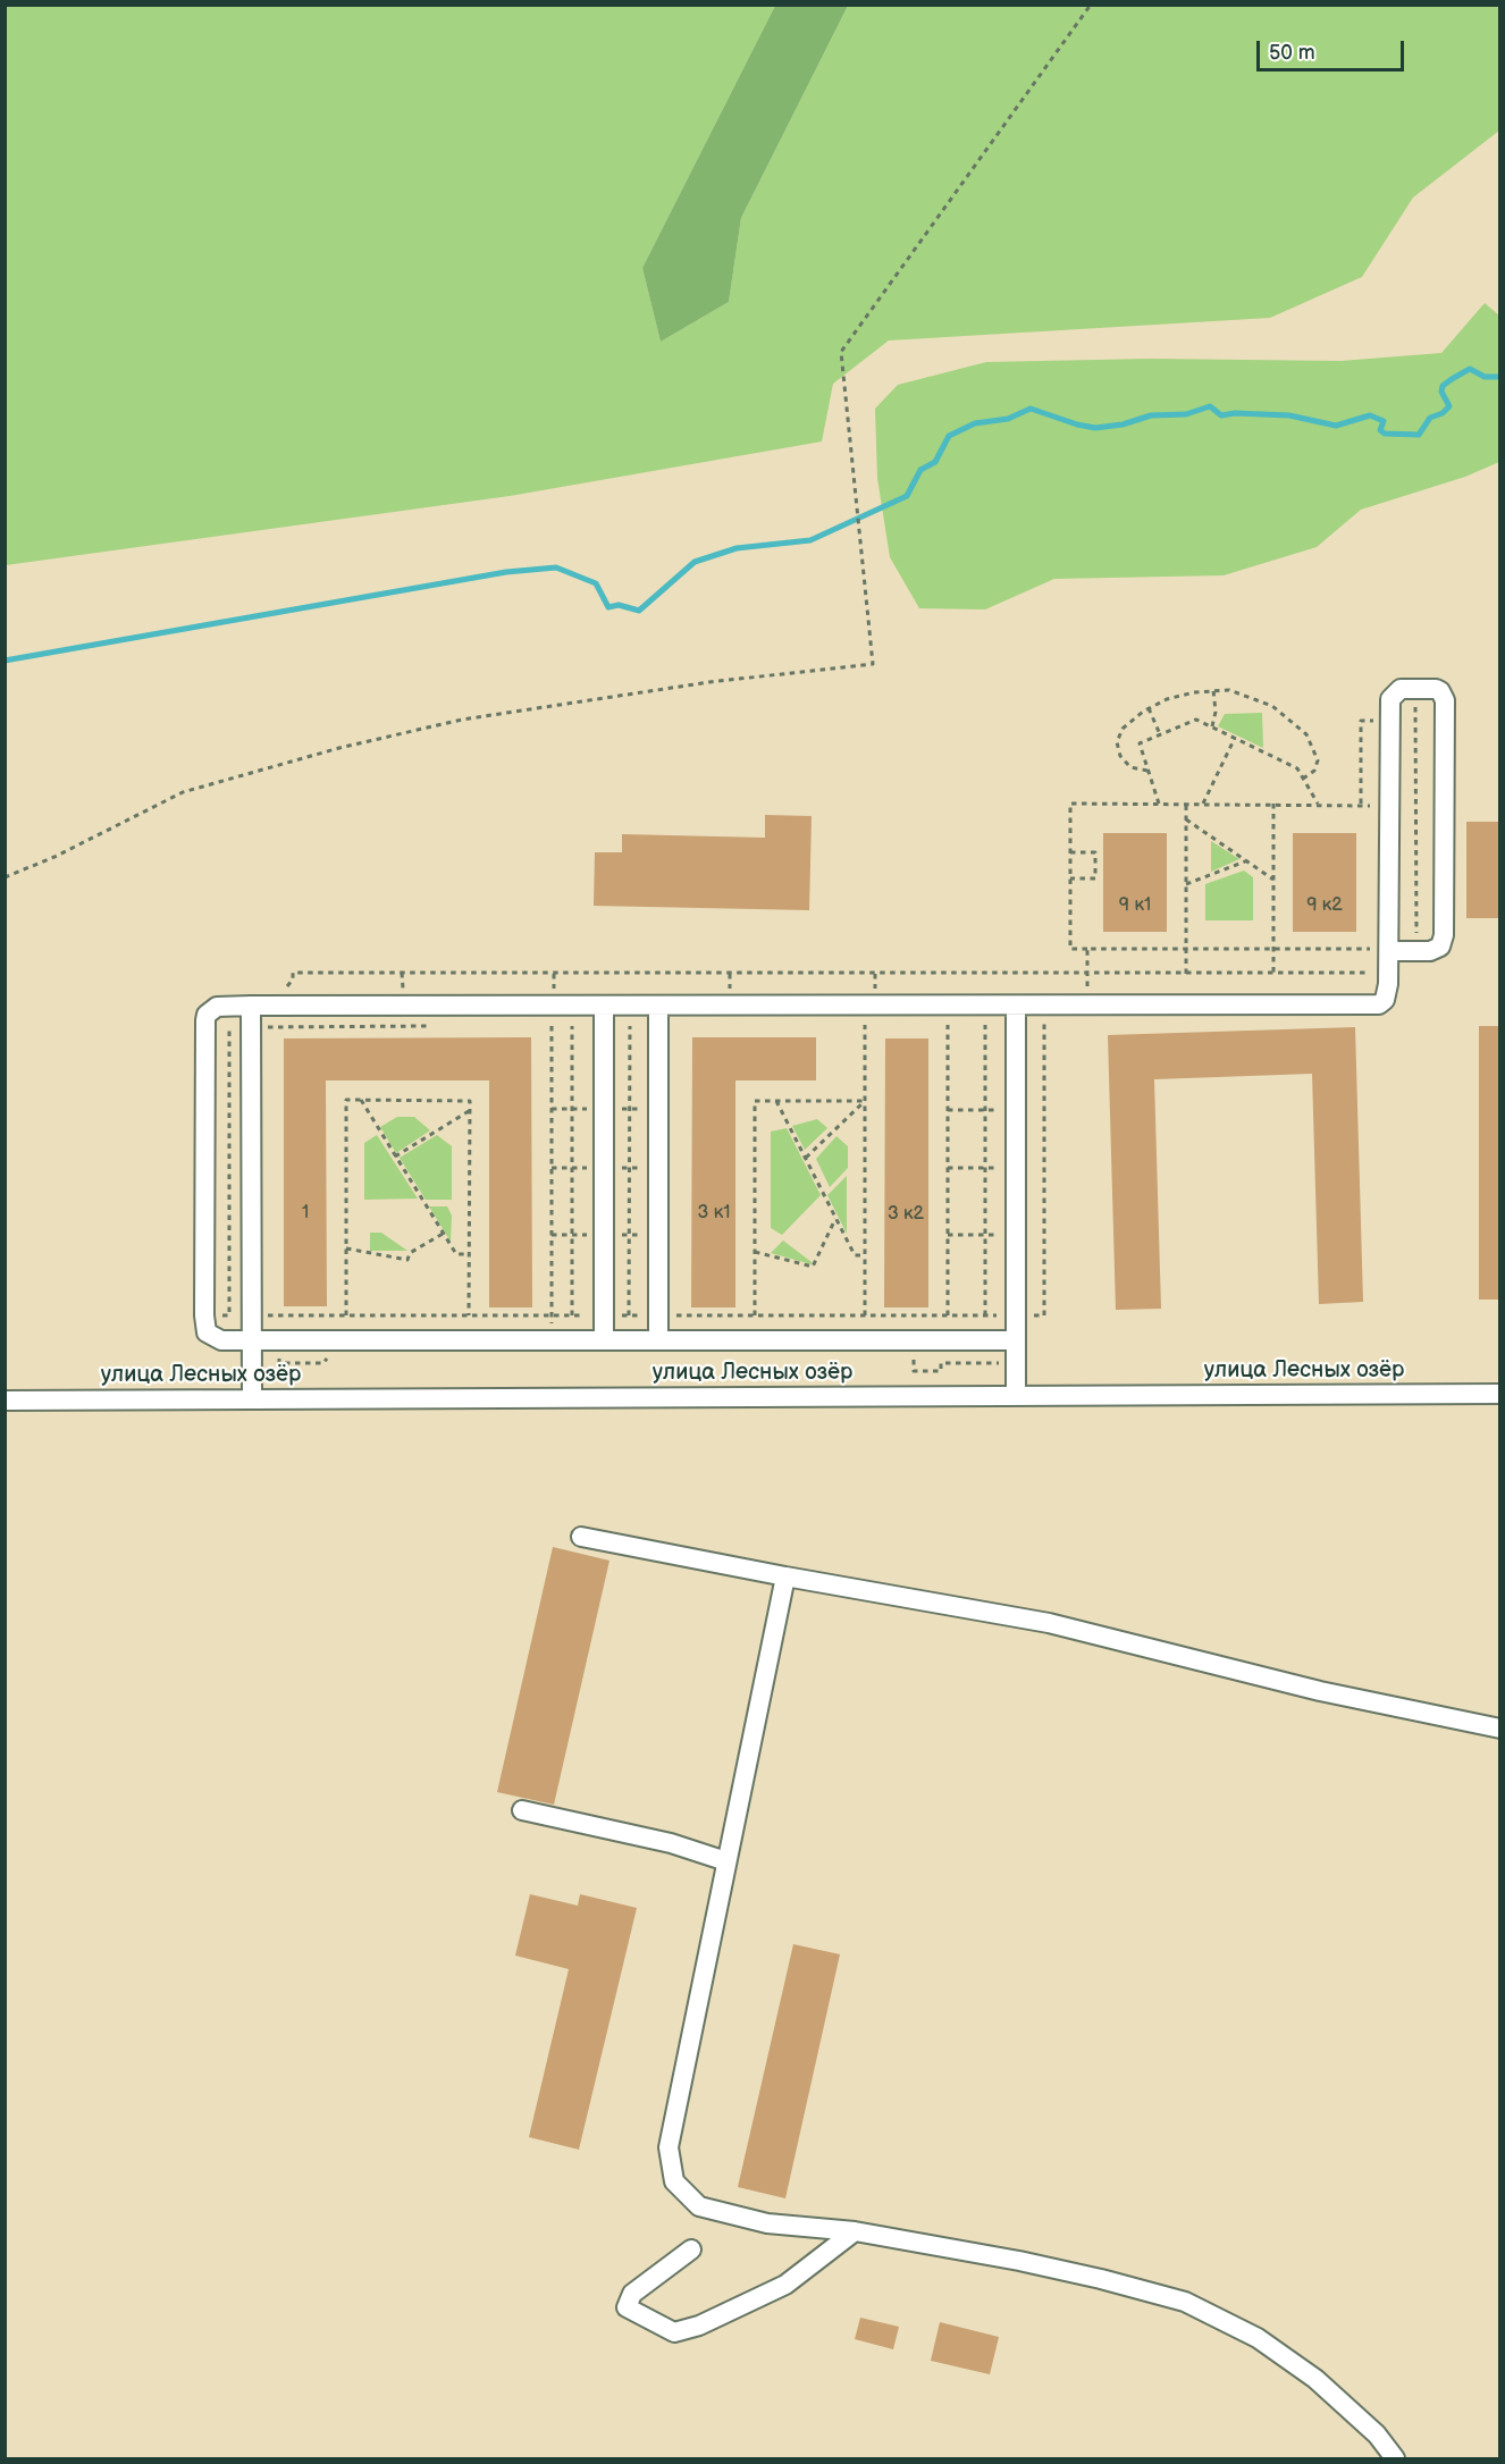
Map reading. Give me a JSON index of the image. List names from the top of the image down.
{
  "streets": {
    "street": ["улица Лесных озёр"]
  },
  "house_numbers": [
    "9 к1",
    "9 к2",
    "1",
    "3 к1",
    "3 к2"
  ],
  "scale_bar": "50 m"
}
